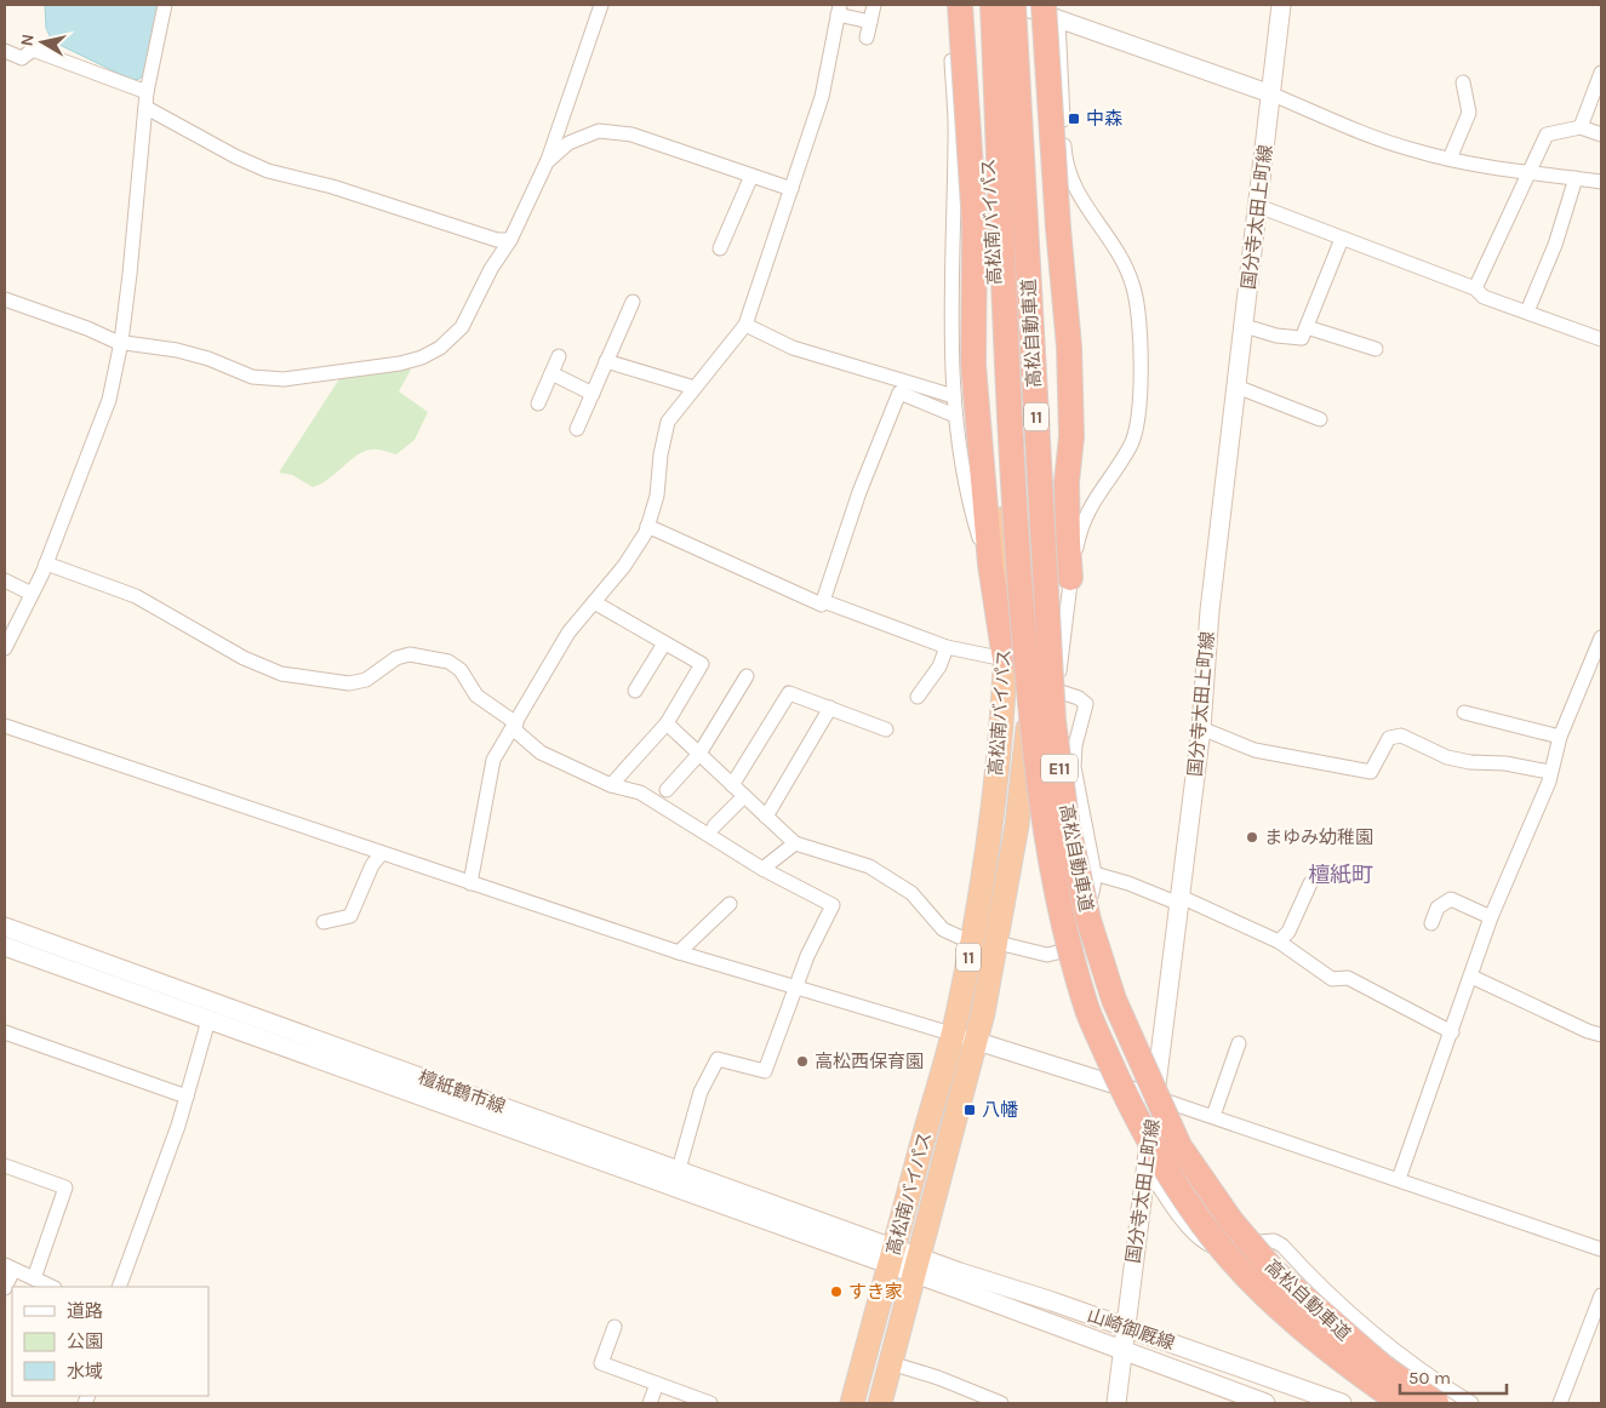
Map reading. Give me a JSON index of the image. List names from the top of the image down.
{
  "streets": {
    "highway": [
      "高松南バイパス",
      "高松自動車道",
      "11",
      "E11"
    ],
    "main road": ["国分寺太田上町線", "檀紙鶴市線", "山崎御厩線"]
  },
  "crossings": [
    ["国分寺太田上町線", "山崎御厩線"],
    ["高松南バイパス", "高松自動車道"],
    ["高松南バイパス", "檀紙鶴市線"],
    ["高松南バイパス", "山崎御厩線"],
    ["檀紙鶴市線", "山崎御厩線"]
  ],
  "districts": ["檀紙町"],
  "places": {
    "transit": ["中森", "八幡"],
    "other": ["まゆみ幼稚園", "高松西保育園", "すき家"]
  },
  "legend": ["道路", "公園", "水域"],
  "scale_bar": "50 m",
  "north": "left"
}
